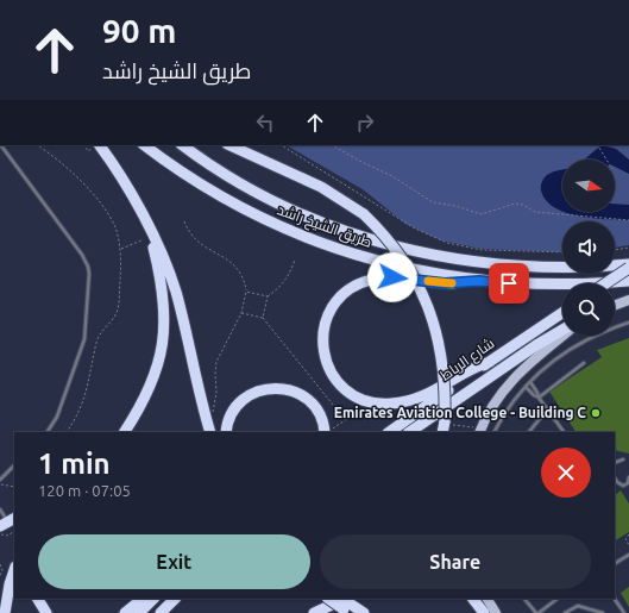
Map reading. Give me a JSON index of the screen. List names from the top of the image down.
{
  "streets": {
    "highway": ["طريق الشيخ راشد", "شارع الرباط"]
  },
  "places": ["Emirates Aviation College - Building C"],
  "north": "right",
  "page": {
    "turn": ["90 m", "طريق الشيخ راشد"],
    "heading": ["1 min", "120 m · 07:05"],
    "buttons": ["Exit", "Share"]
  }
}
